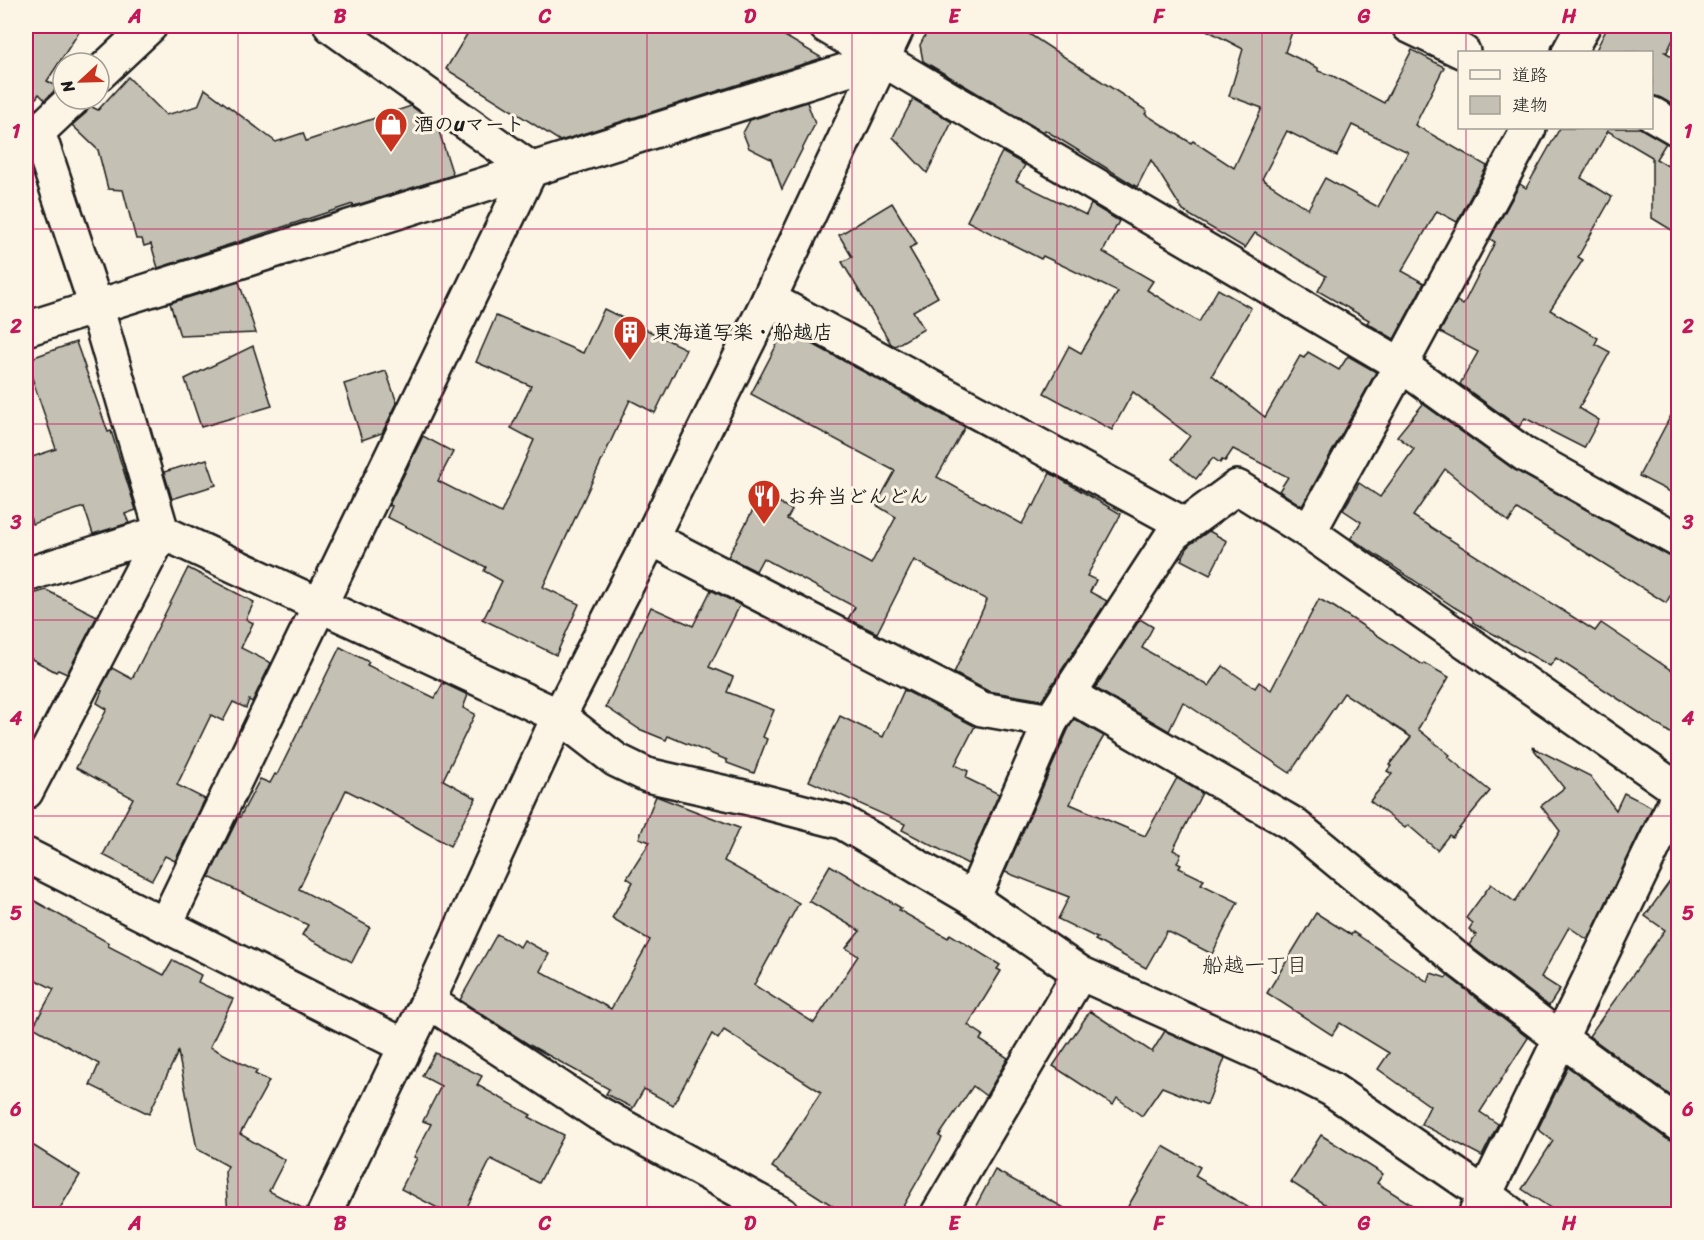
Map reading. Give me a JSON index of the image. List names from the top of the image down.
{
  "districts": ["船越一丁目"],
  "places": {
    "shop": ["酒のuマート"],
    "building": ["東海道写楽・船越店"],
    "restaurant": ["お弁当どんどん"]
  },
  "legend": ["道路", "建物"],
  "north": "left",
  "grid": {
    "columns": [
      "A",
      "B",
      "C",
      "D",
      "E",
      "F",
      "G",
      "H"
    ],
    "rows": [
      "1",
      "2",
      "3",
      "4",
      "5",
      "6"
    ]
  }
}
